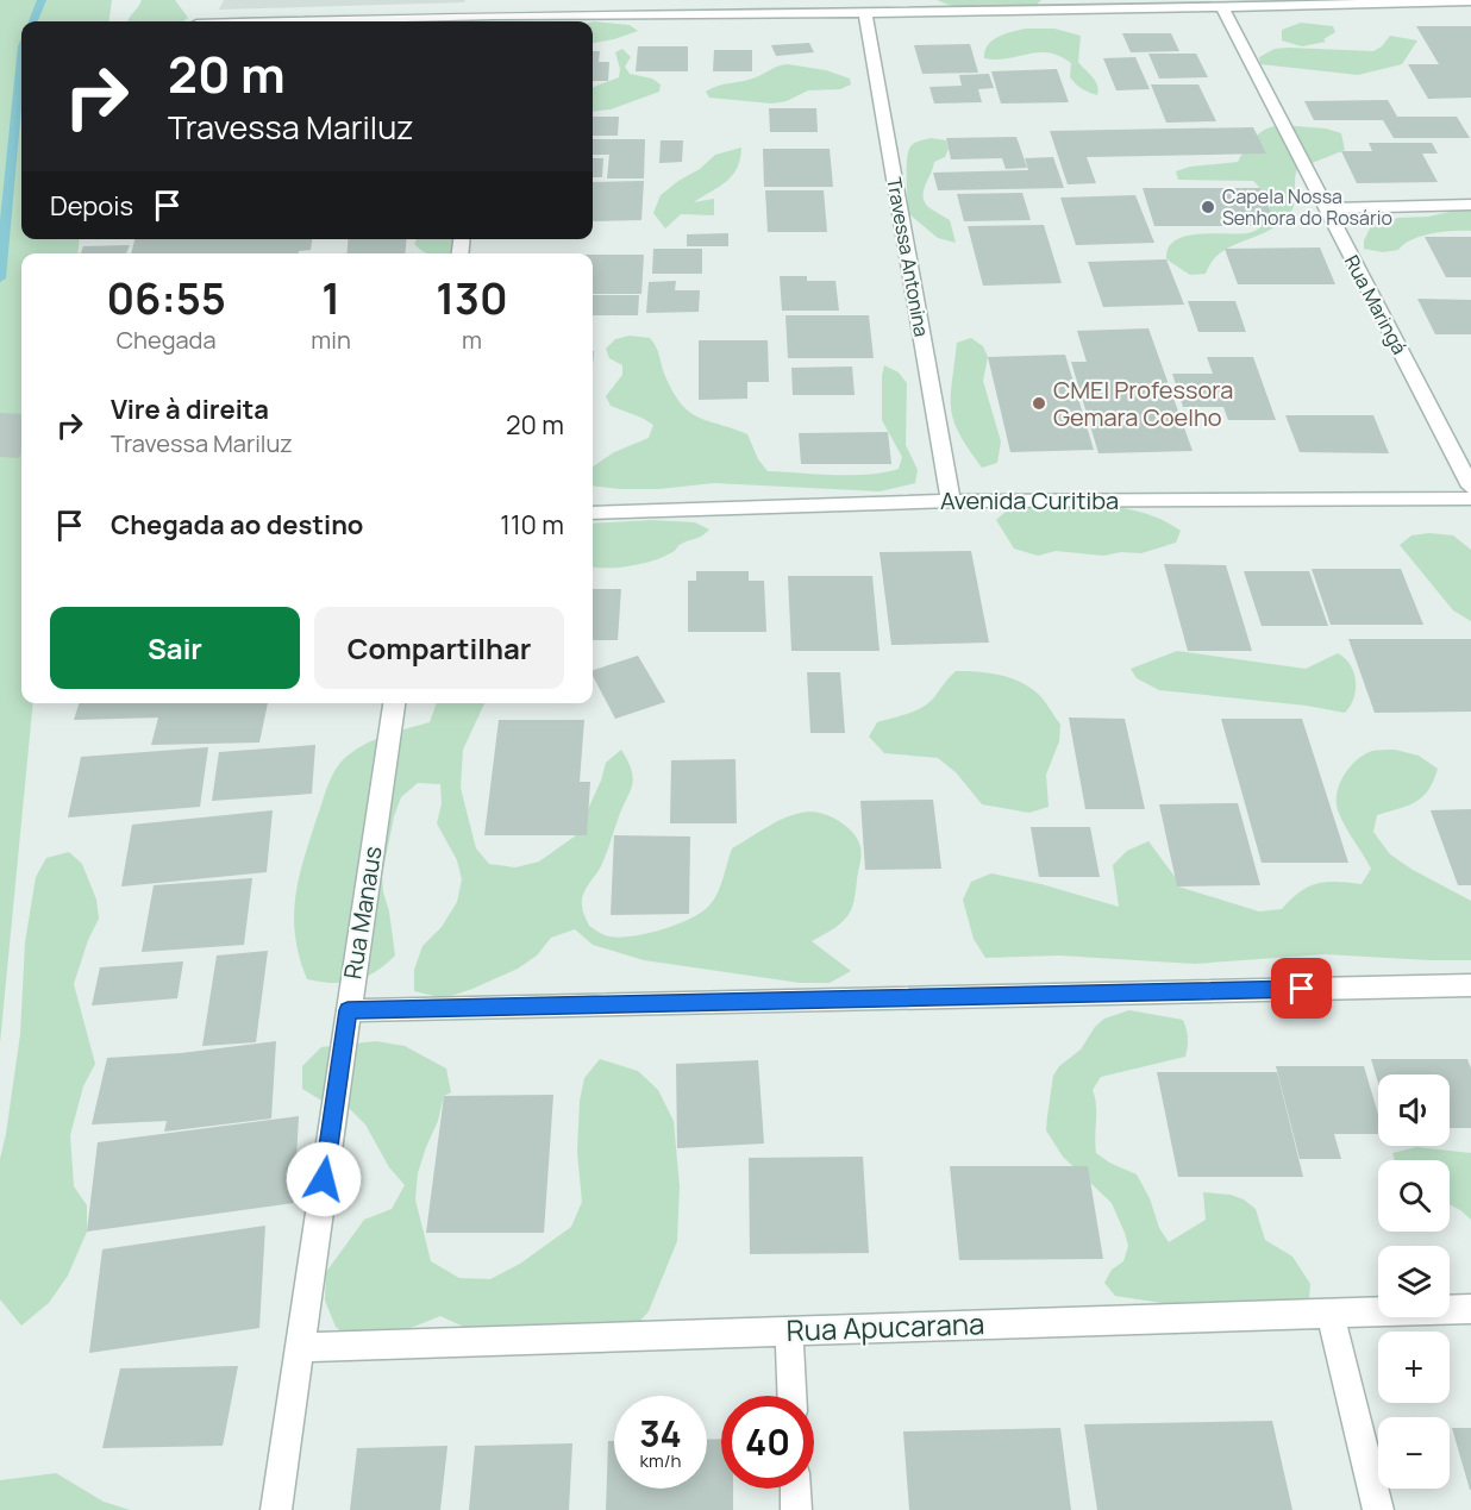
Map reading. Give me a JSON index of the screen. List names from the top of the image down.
{
  "streets": {
    "street": [
      "Travessa Antonina",
      "Rua Maringá",
      "Avenida Curitiba",
      "Rua Manaus",
      "Rua Apucarana"
    ]
  },
  "crossings": [
    ["Travessa Antonina", "Avenida Curitiba"],
    ["Rua Manaus", "Rua Apucarana"]
  ],
  "places": ["Capela Nossa Senhora do Rosário", "CMEI Professora Gemara Coelho"],
  "page": {
    "turn": ["20 m", "Travessa Mariluz"],
    "then": "Depois",
    "eta": [
      "06:55",
      "Chegada",
      "1",
      "min",
      "130",
      "m"
    ],
    "list": [
      {
        "name": "Vire à direita",
        "note": "Travessa Mariluz",
        "value": "20 m"
      },
      {
        "name": "Chegada ao destino",
        "value": "110 m"
      }
    ],
    "buttons": ["Sair", "Compartilhar"],
    "map_buttons": ["+", "−"],
    "speed": "34 km/h",
    "limit": "40"
  }
}
